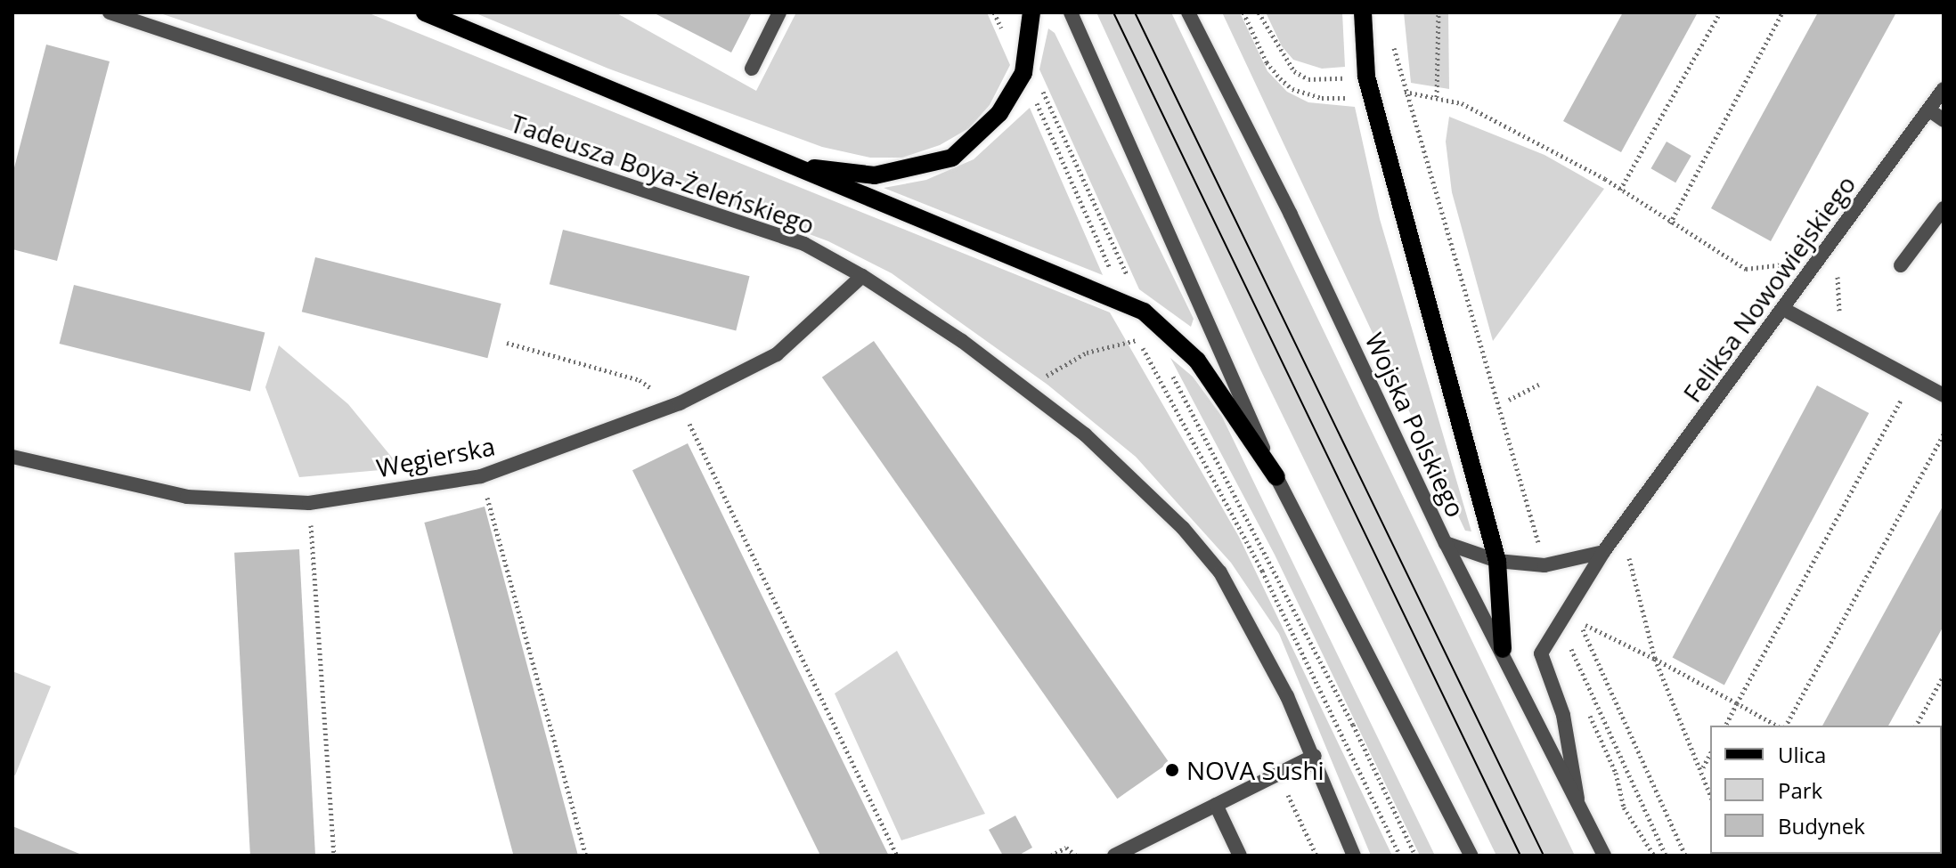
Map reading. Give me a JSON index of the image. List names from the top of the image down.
{
  "streets": {
    "street": [
      "Tadeusza Boya-Żeleńskiego",
      "Feliksa Nowowiejskiego",
      "Wojska Polskiego",
      "Węgierska"
    ]
  },
  "crossings": [
    ["Tadeusza Boya-Żeleńskiego", "Węgierska"],
    ["Feliksa Nowowiejskiego", "Wojska Polskiego"]
  ],
  "places": ["NOVA Sushi"],
  "legend": ["Ulica", "Park", "Budynek"]
}
